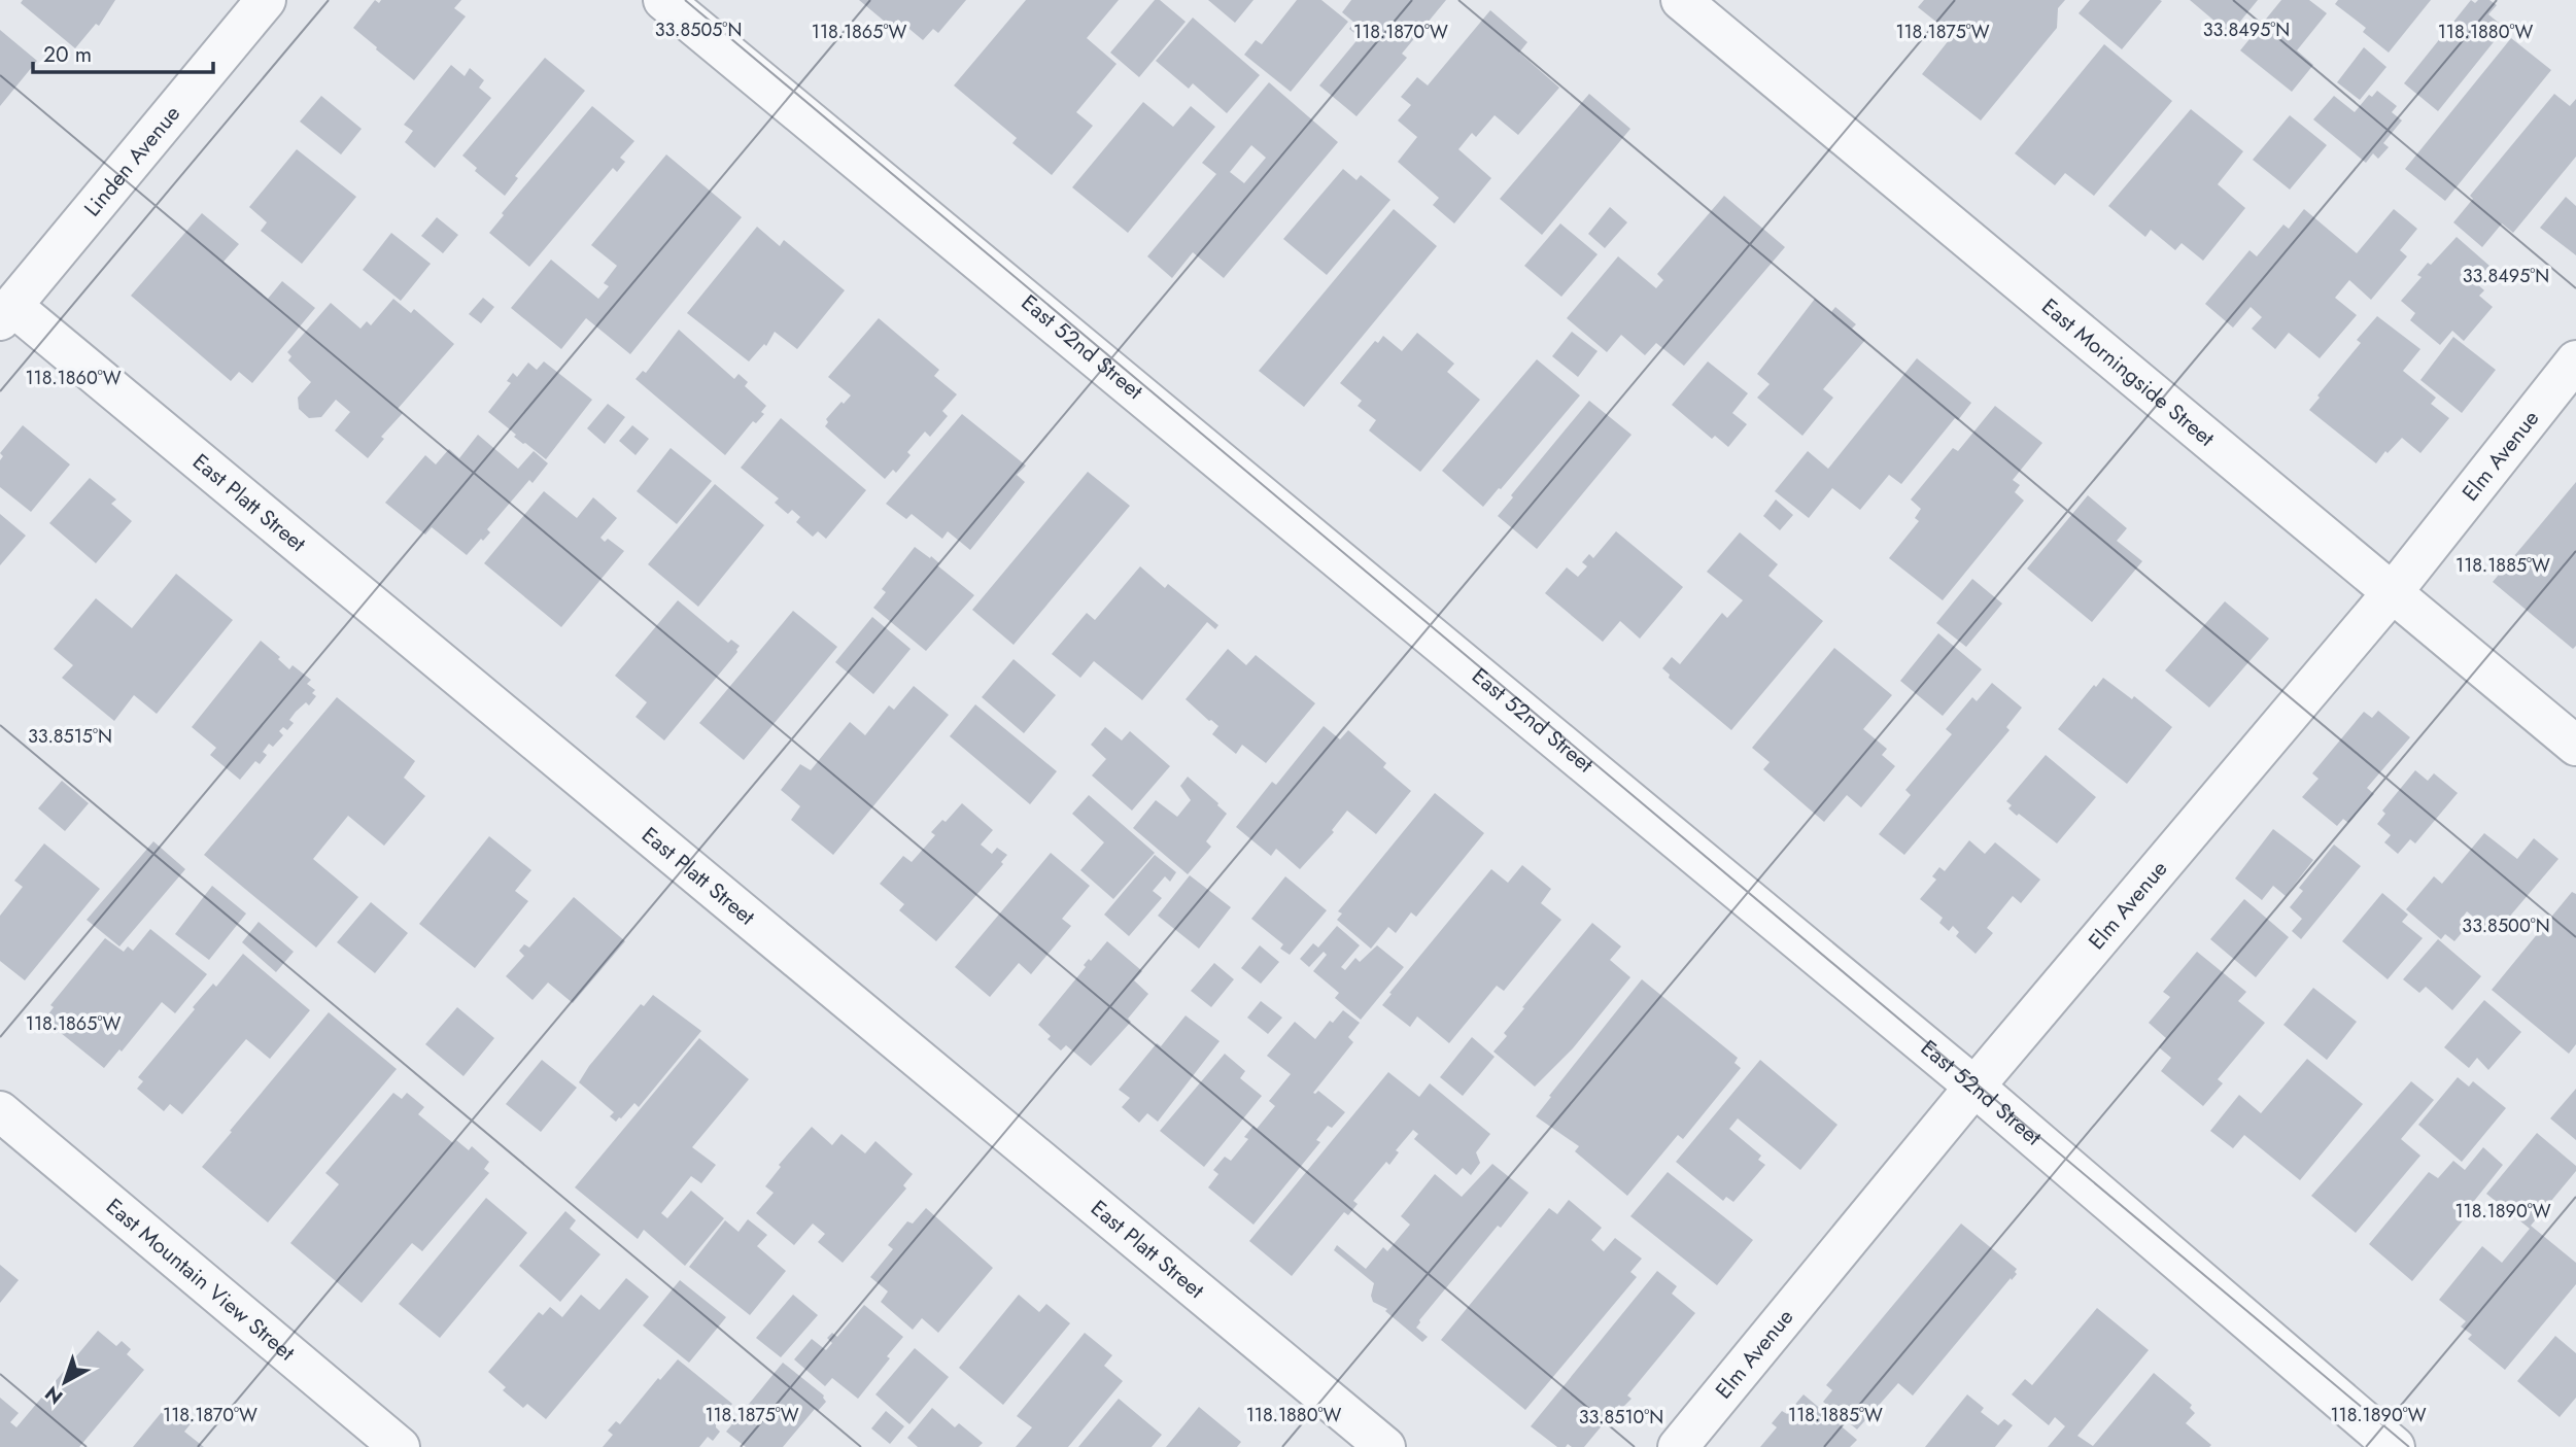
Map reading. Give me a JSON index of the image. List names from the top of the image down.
{
  "streets": {
    "street": [
      "Linden Avenue",
      "East 52nd Street",
      "East Morningside Street",
      "Elm Avenue",
      "East Platt Street",
      "East Mountain View Street"
    ]
  },
  "crossings": [
    ["Linden Avenue", "East Platt Street"],
    ["East 52nd Street", "Elm Avenue"],
    ["East Morningside Street", "Elm Avenue"]
  ],
  "scale_bar": "20 m",
  "north": "bottom left",
  "coordinates": [
    "33.8505°N",
    "33.8495°N",
    "118.1865°W",
    "118.1870°W",
    "118.1875°W",
    "118.1880°W",
    "118.1860°W",
    "118.1885°W",
    "33.8515°N",
    "33.8500°N",
    "118.1890°W",
    "33.8510°N"
  ]
}
